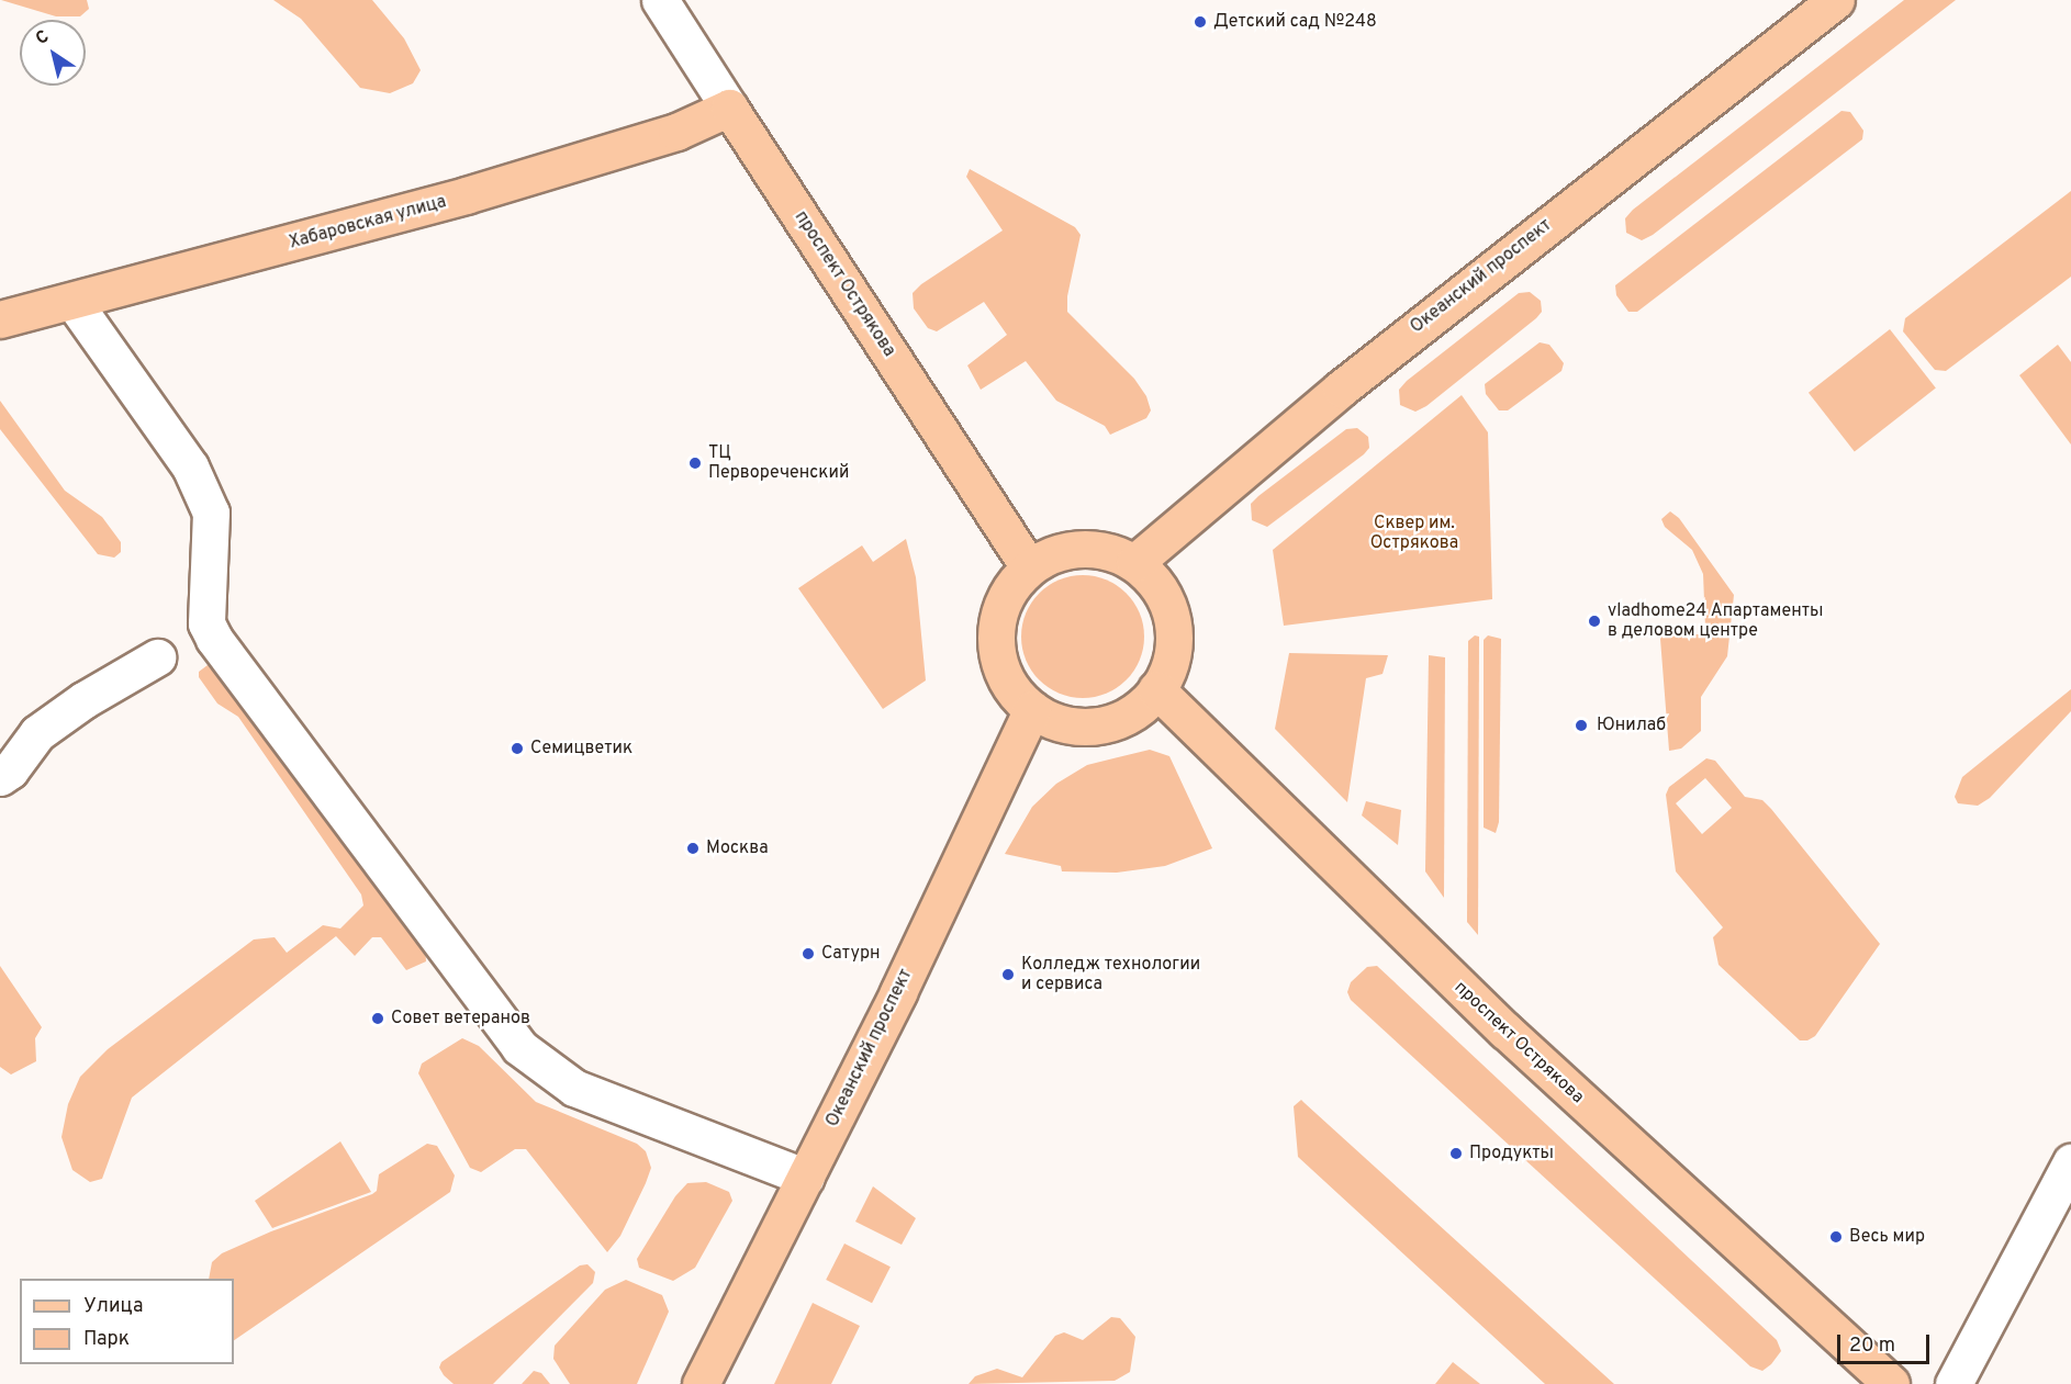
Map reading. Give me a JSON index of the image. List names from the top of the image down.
{
  "streets": {
    "main road": ["Хабаровская улица", "Океанский проспект", "проспект Острякова"]
  },
  "crossings": [
    ["Хабаровская улица", "проспект Острякова"],
    ["Океанский проспект", "проспект Острякова"]
  ],
  "parks": ["Сквер им. Острякова"],
  "places": [
    "Детский сад №248",
    "ТЦ Первореченский",
    "vladhome24 Апартаменты в деловом центре",
    "Юнилаб",
    "Семицветик",
    "Москва",
    "Сатурн",
    "Колледж технологии и сервиса",
    "Совет ветеранов",
    "Продукты",
    "Весь мир"
  ],
  "legend": ["Улица", "Парк"],
  "scale_bar": "20 m",
  "north": "top left"
}
